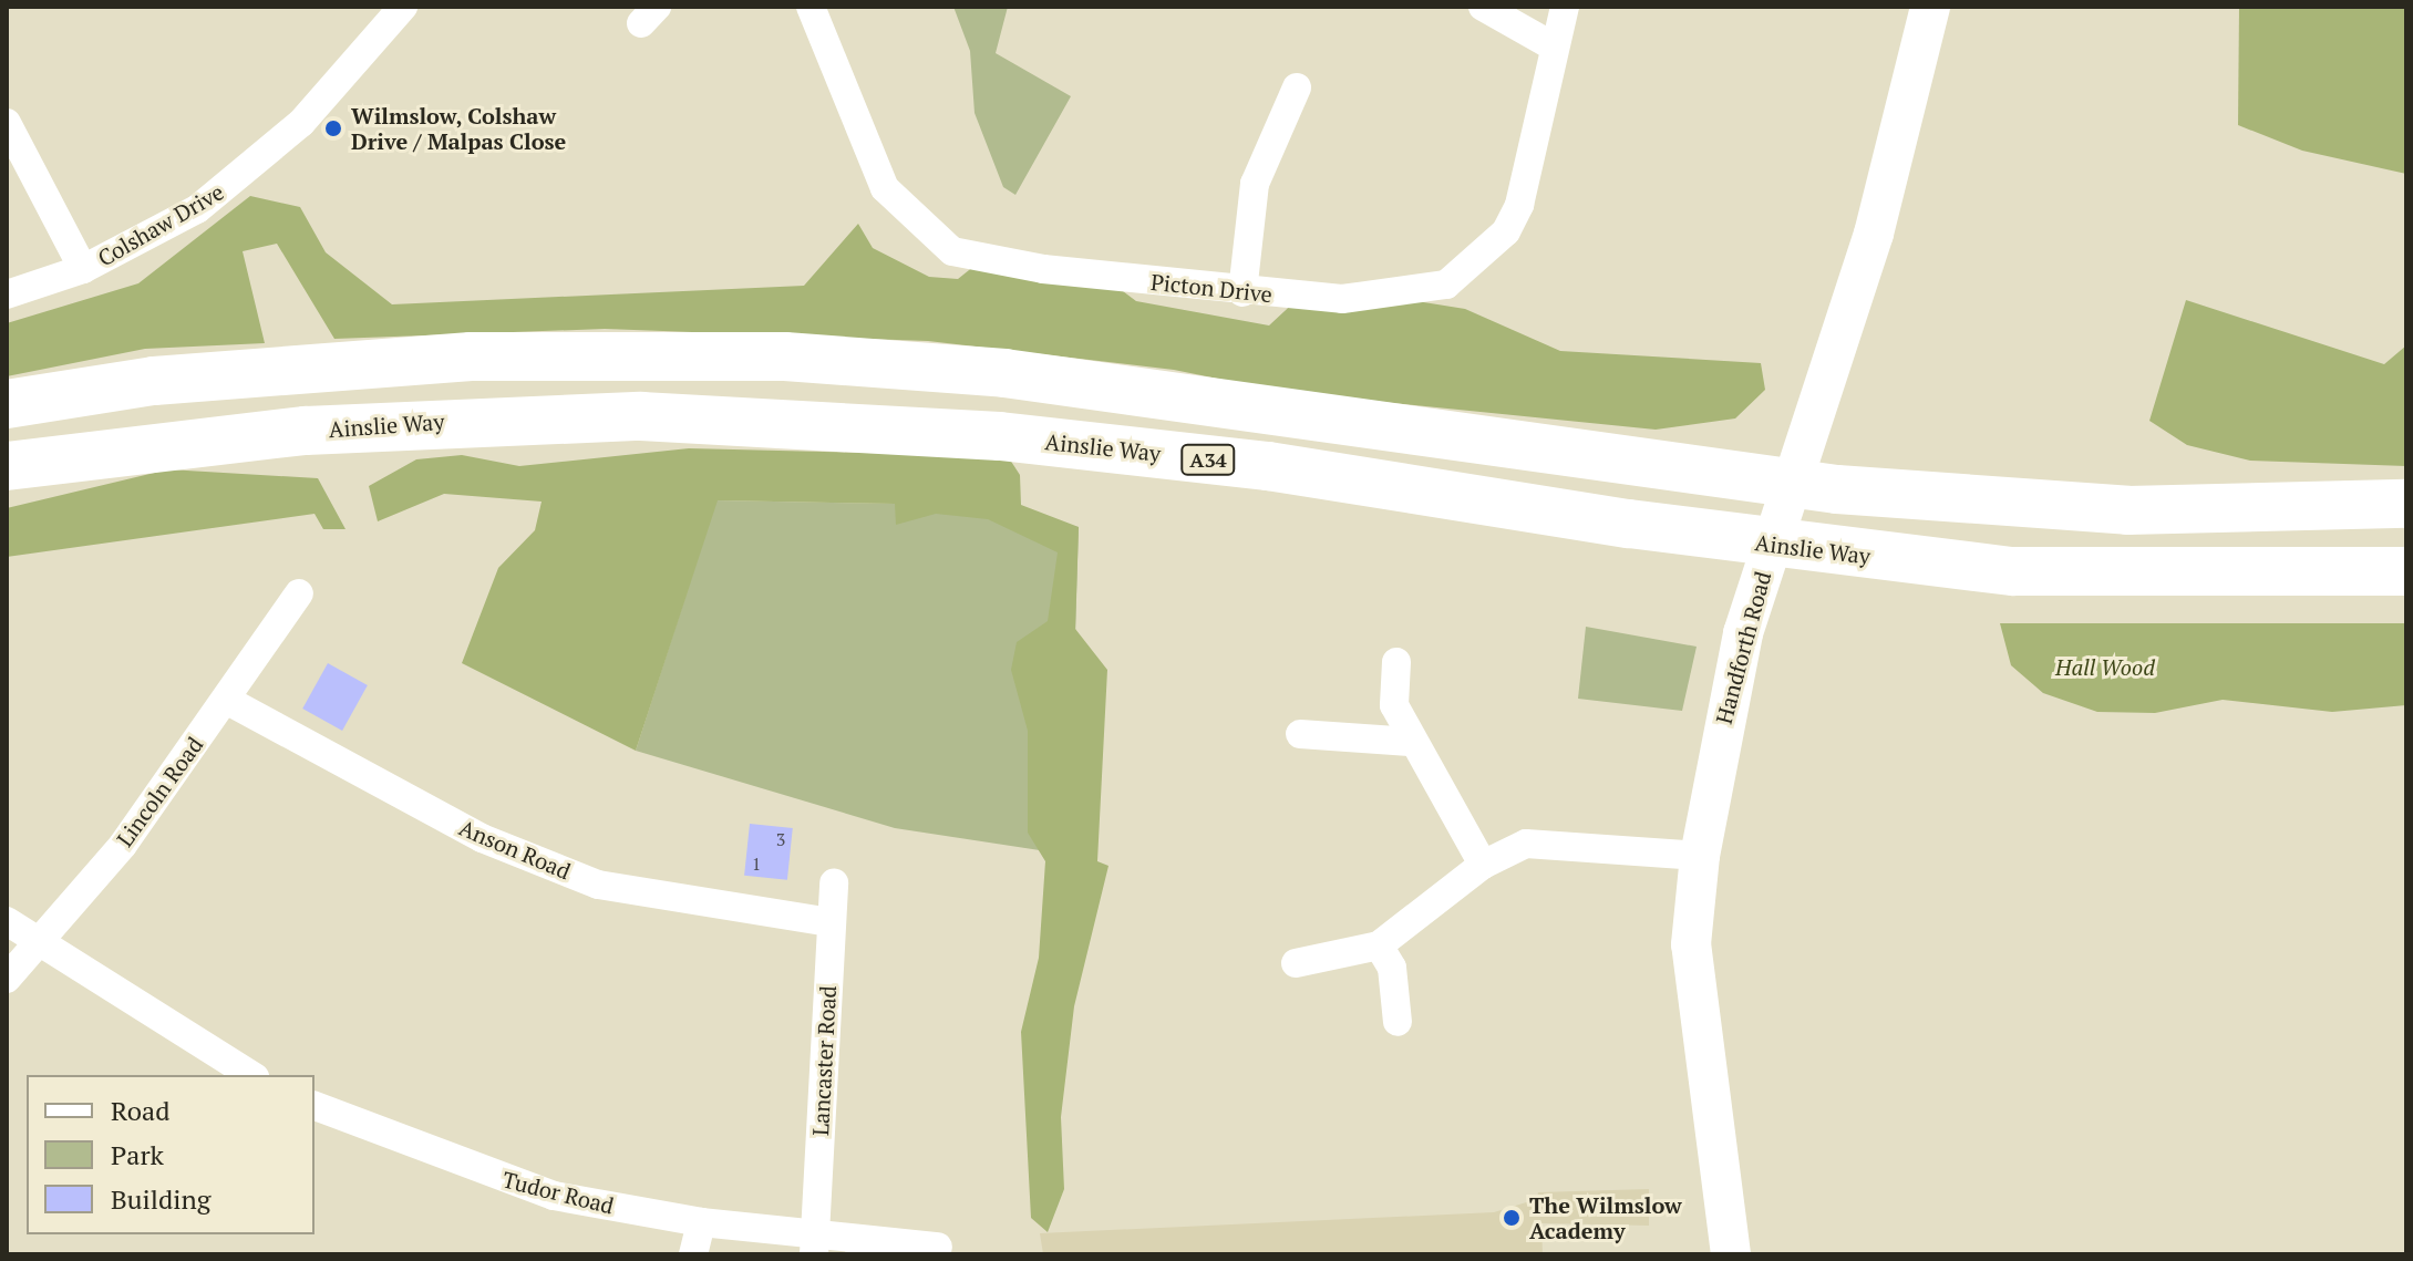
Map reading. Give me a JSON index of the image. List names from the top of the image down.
{
  "streets": {
    "highway": ["Ainslie Way", "A34"],
    "main road": ["Handforth Road"],
    "street": [
      "Colshaw Drive",
      "Picton Drive",
      "Lincoln Road",
      "Anson Road",
      "Lancaster Road",
      "Tudor Road"
    ]
  },
  "crossings": [
    ["Lincoln Road", "Anson Road"],
    ["Anson Road", "Lancaster Road"],
    ["Lancaster Road", "Tudor Road"]
  ],
  "parks": ["Hall Wood"],
  "places": ["Wilmslow, Colshaw Drive / Malpas Close", "The Wilmslow Academy"],
  "house_numbers": ["3", "1"],
  "legend": ["Road", "Park", "Building"]
}
